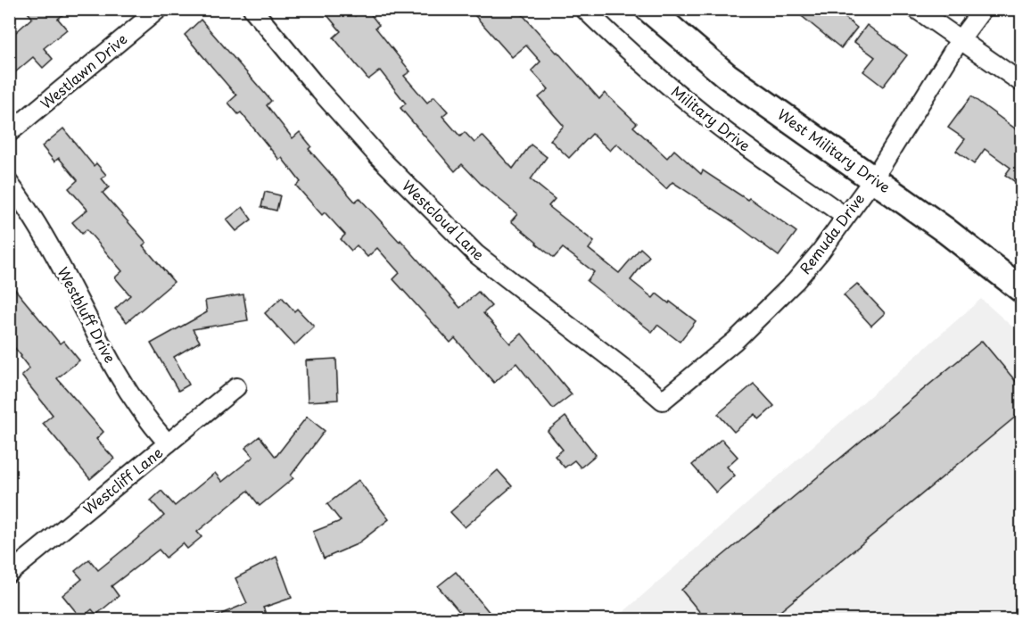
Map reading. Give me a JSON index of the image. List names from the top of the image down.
{
  "streets": {
    "main road": ["West Military Drive"],
    "street": [
      "Westlawn Drive",
      "Military Drive",
      "Westcloud Lane",
      "Remuda Drive",
      "Westbluff Drive",
      "Westcliff Lane"
    ]
  },
  "crossings": [
    ["Military Drive", "Remuda Drive"],
    ["West Military Drive", "Remuda Drive"],
    ["Westcloud Lane", "Remuda Drive"],
    ["Westbluff Drive", "Westcliff Lane"]
  ]
}
